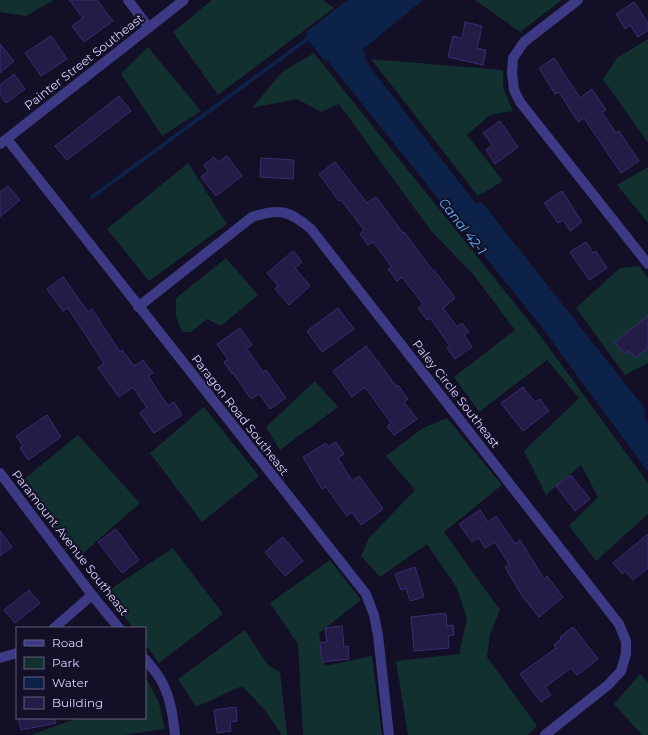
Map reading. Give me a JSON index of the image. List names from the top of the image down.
{
  "streets": {
    "street": [
      "Painter Street Southeast",
      "Paley Circle Southeast",
      "Paragon Road Southeast",
      "Paramount Avenue Southeast"
    ]
  },
  "crossings": [
    ["Painter Street Southeast", "Paragon Road Southeast"],
    ["Paley Circle Southeast", "Paragon Road Southeast"]
  ],
  "water": ["Canal 42-1"],
  "legend": [
    "Road",
    "Park",
    "Water",
    "Building"
  ]
}
